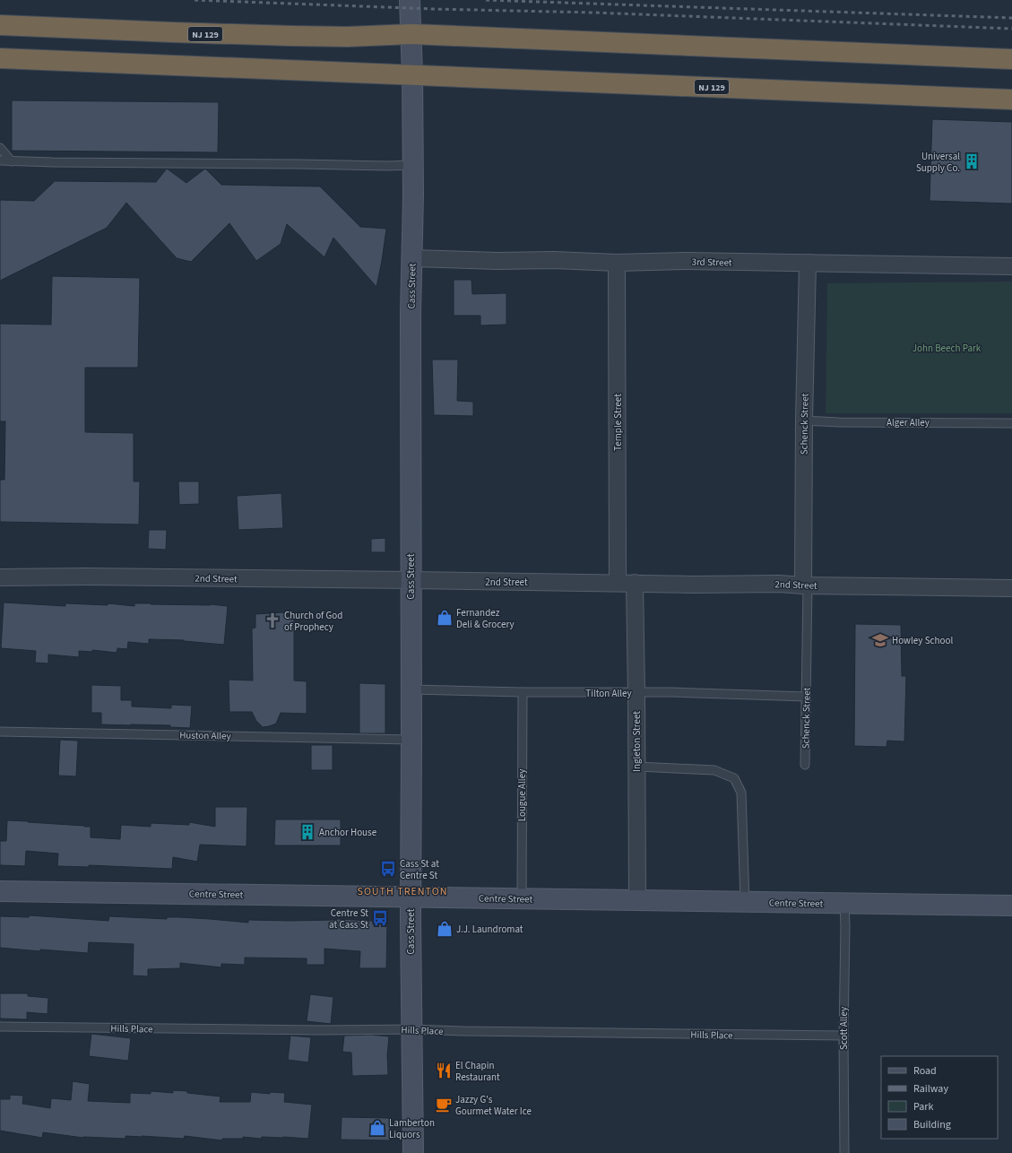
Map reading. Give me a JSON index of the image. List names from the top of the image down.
{
  "streets": {
    "highway": ["NJ 129"],
    "street": [
      "3rd Street",
      "Cass Street",
      "Temple Street",
      "Schenck Street",
      "2nd Street",
      "Ingleton Street",
      "Centre Street"
    ],
    "lane": [
      "Alger Alley",
      "Tilton Alley",
      "Huston Alley",
      "Lougue Alley",
      "Hills Place",
      "Scott Alley"
    ]
  },
  "crossings": [
    ["NJ 129", "Cass Street"],
    ["3rd Street", "Cass Street"],
    ["3rd Street", "Temple Street"],
    ["3rd Street", "Schenck Street"],
    ["Cass Street", "2nd Street"],
    ["Cass Street", "Tilton Alley"],
    ["Cass Street", "Huston Alley"],
    ["Cass Street", "Centre Street"],
    ["Cass Street", "Hills Place"],
    ["Temple Street", "2nd Street"],
    ["Alger Alley", "Schenck Street"],
    ["Schenck Street", "2nd Street"],
    ["Schenck Street", "Tilton Alley"],
    ["2nd Street", "Ingleton Street"],
    ["Tilton Alley", "Ingleton Street"],
    ["Tilton Alley", "Lougue Alley"],
    ["Ingleton Street", "Centre Street"],
    ["Lougue Alley", "Centre Street"],
    ["Centre Street", "Scott Alley"],
    ["Hills Place", "Scott Alley"]
  ],
  "districts": ["SOUTH TRENTON"],
  "parks": ["John Beech Park"],
  "places": {
    "building": ["Universal Supply Co.", "Anchor House"],
    "shop": ["Fernandez Deli & Grocery", "J.J. Laundromat", "Lamberton Liquors"],
    "church": ["Church of God of Prophecy"],
    "school or university": ["Howley School"],
    "bus stop": ["Cass St at Centre St", "Centre St at Cass St"],
    "restaurant": ["El Chapin Restaurant"],
    "cafe": ["Jazzy G's Gourmet Water Ice"]
  },
  "legend": [
    "Road",
    "Railway",
    "Park",
    "Building"
  ]
}
